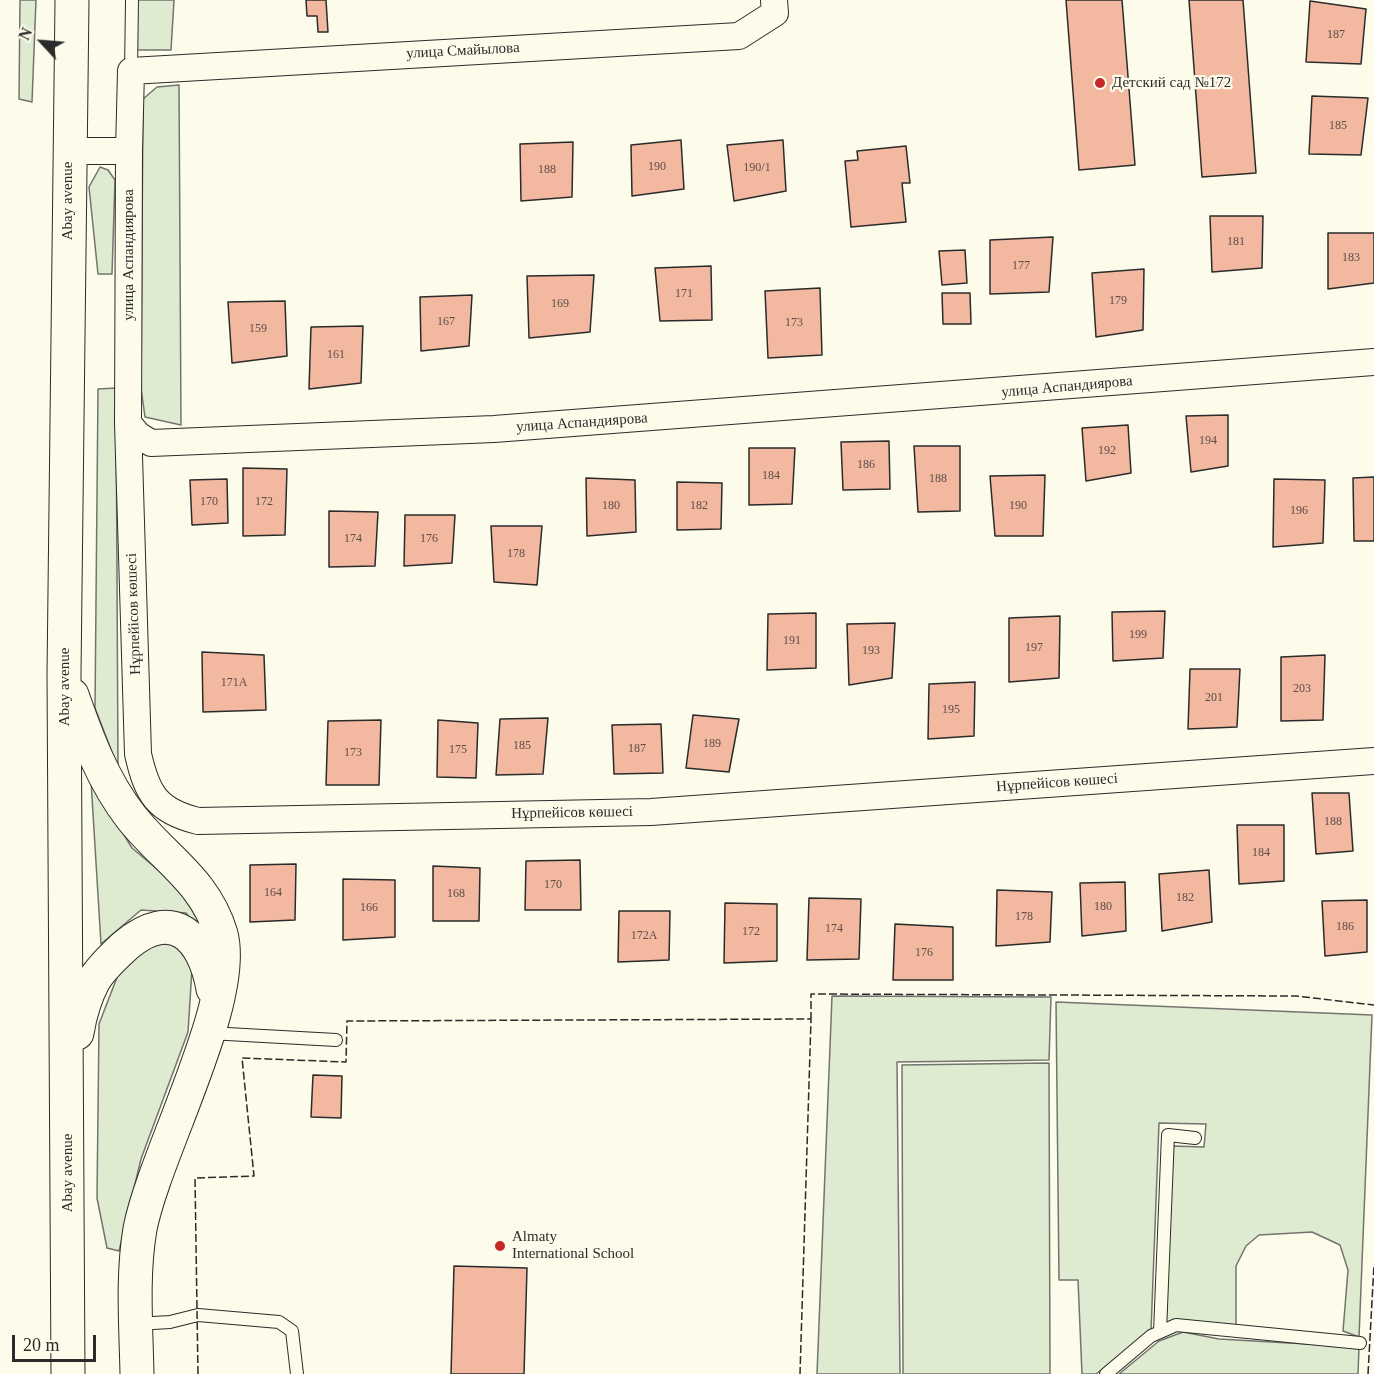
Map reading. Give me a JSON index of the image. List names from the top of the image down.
{
  "streets": {
    "main road": ["Abay avenue"],
    "street": ["улица Смайылова", "улица Аспандиярова", "Нұрпейісов көшесі"]
  },
  "crossings": [
    ["улица Смайылова", "улица Аспандиярова"],
    ["улица Аспандиярова", "Нұрпейісов көшесі"]
  ],
  "places": ["Детский сад №172", "Almaty International School"],
  "house_numbers": [
    "187",
    "185",
    "190",
    "190/1",
    "188",
    "181",
    "183",
    "177",
    "171",
    "179",
    "169",
    "167",
    "173",
    "159",
    "161",
    "194",
    "192",
    "186",
    "184",
    "188",
    "170",
    "172",
    "180",
    "182",
    "190",
    "196",
    "174",
    "176",
    "178",
    "199",
    "191",
    "197",
    "193",
    "171А",
    "203",
    "201",
    "195",
    "189",
    "185",
    "187",
    "175",
    "173",
    "188",
    "184",
    "170",
    "164",
    "168",
    "182",
    "180",
    "166",
    "178",
    "186",
    "174",
    "172",
    "172А",
    "176"
  ],
  "scale_bar": "20 m",
  "north": "top left"
}
